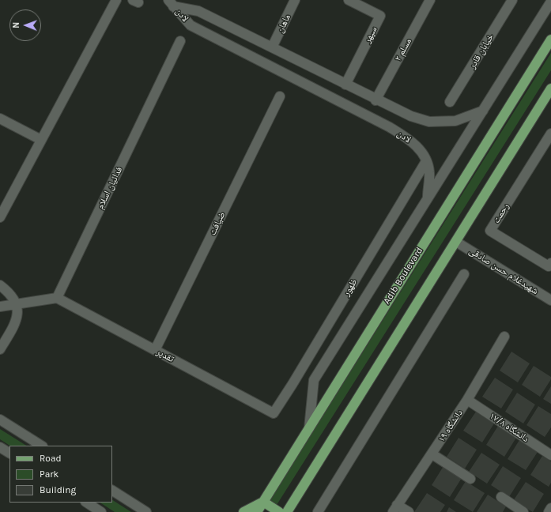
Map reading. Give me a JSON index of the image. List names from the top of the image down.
{
  "streets": {
    "main road": ["Adib Boulevard"],
    "street": [
      "لادن",
      "ماهان",
      "سپهر",
      "مسلم ۲",
      "خیابان قادر",
      "فدائیان اسلام",
      "رحمت",
      "ضیافت",
      "شهیدغلام حسن صادقی",
      "ظهور",
      "تقدیر",
      "دانشگاه ۱۹",
      "دانشگاه ۱۷/۸"
    ]
  },
  "crossings": [
    ["لادن", "ماهان"],
    ["لادن", "سپهر"],
    ["لادن", "مسلم ۲"],
    ["لادن", "ظهور"],
    ["فدائیان اسلام", "تقدیر"],
    ["ضیافت", "تقدیر"],
    ["ظهور", "تقدیر"],
    ["دانشگاه ۱۹", "دانشگاه ۱۷/۸"]
  ],
  "legend": ["Road", "Park", "Building"],
  "north": "left"
}
